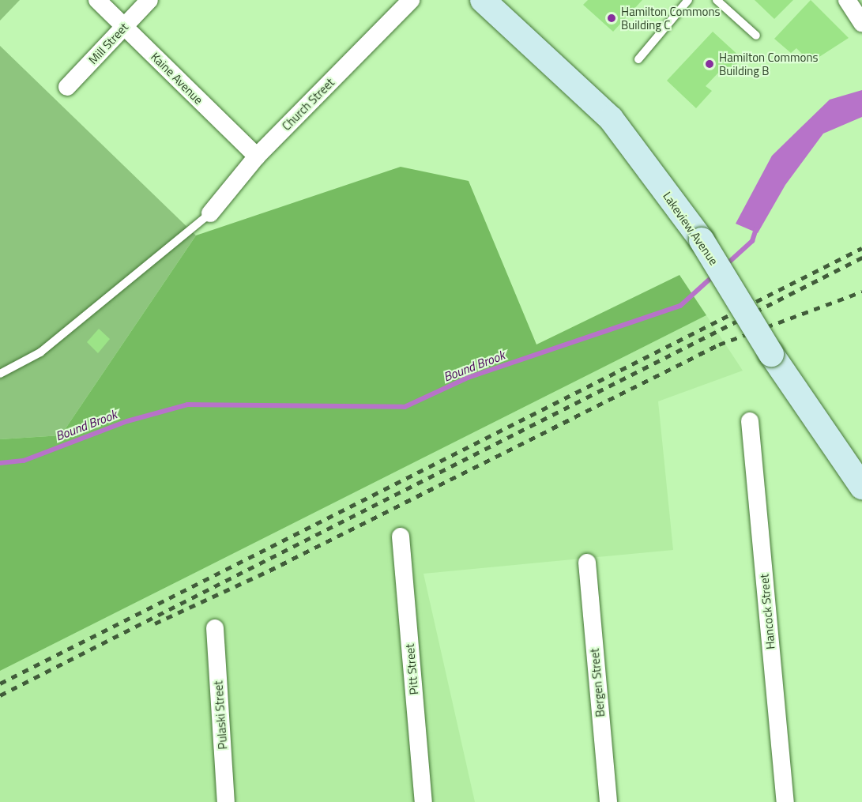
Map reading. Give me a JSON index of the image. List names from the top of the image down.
{
  "streets": {
    "main road": ["Lakeview Avenue"],
    "street": [
      "Mill Street",
      "Kaine Avenue",
      "Church Street",
      "Hancock Street",
      "Pitt Street",
      "Bergen Street",
      "Pulaski Street"
    ]
  },
  "crossings": [
    ["Mill Street", "Kaine Avenue"],
    ["Kaine Avenue", "Church Street"]
  ],
  "water": ["Bound Brook"],
  "places": ["Hamilton Commons Building C", "Hamilton Commons Building B"]
}
